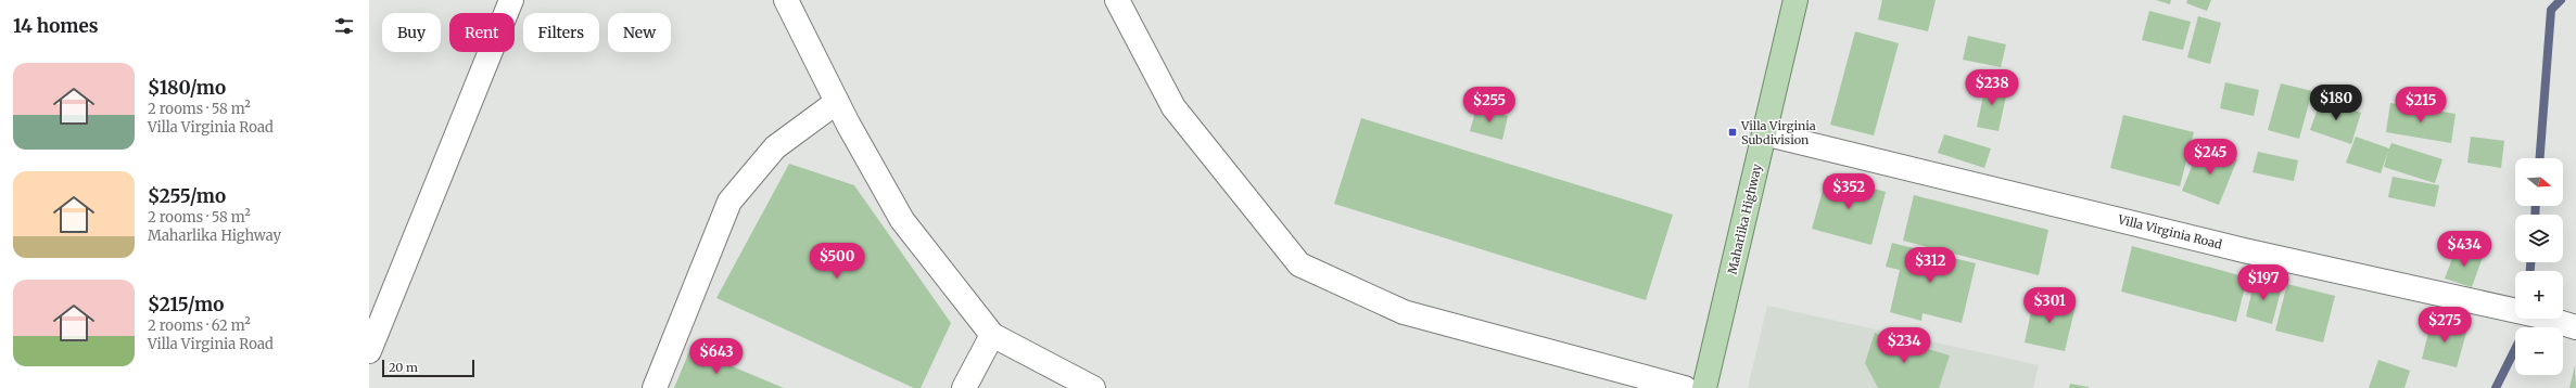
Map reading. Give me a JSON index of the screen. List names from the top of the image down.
{
  "streets": {
    "main road": ["Maharlika Highway"],
    "street": ["Villa Virginia Road"]
  },
  "crossings": [
    ["Maharlika Highway", "Villa Virginia Road"]
  ],
  "places": {
    "transit": ["Villa Virginia Subdivision"]
  },
  "scale_bar": "20 m",
  "north": "right",
  "page": {
    "heading": "14 homes",
    "chip": [
      "Buy",
      "Rent",
      "Filters",
      "New"
    ],
    "list": [
      {
        "name": "$180/mo",
        "note": "2 rooms · 58 m² · Villa Virginia Road"
      },
      {
        "name": "$255/mo",
        "note": "2 rooms · 58 m² · Maharlika Highway"
      },
      {
        "name": "$215/mo",
        "note": "2 rooms · 62 m² · Villa Virginia Road"
      }
    ],
    "price": [
      "$238",
      "$180",
      "$255",
      "$215",
      "$245",
      "$352",
      "$434",
      "$500",
      "$312",
      "$197",
      "$301",
      "$275",
      "$234",
      "$643"
    ],
    "map_buttons": ["+", "−"],
    "scale": "20 m"
  }
}
